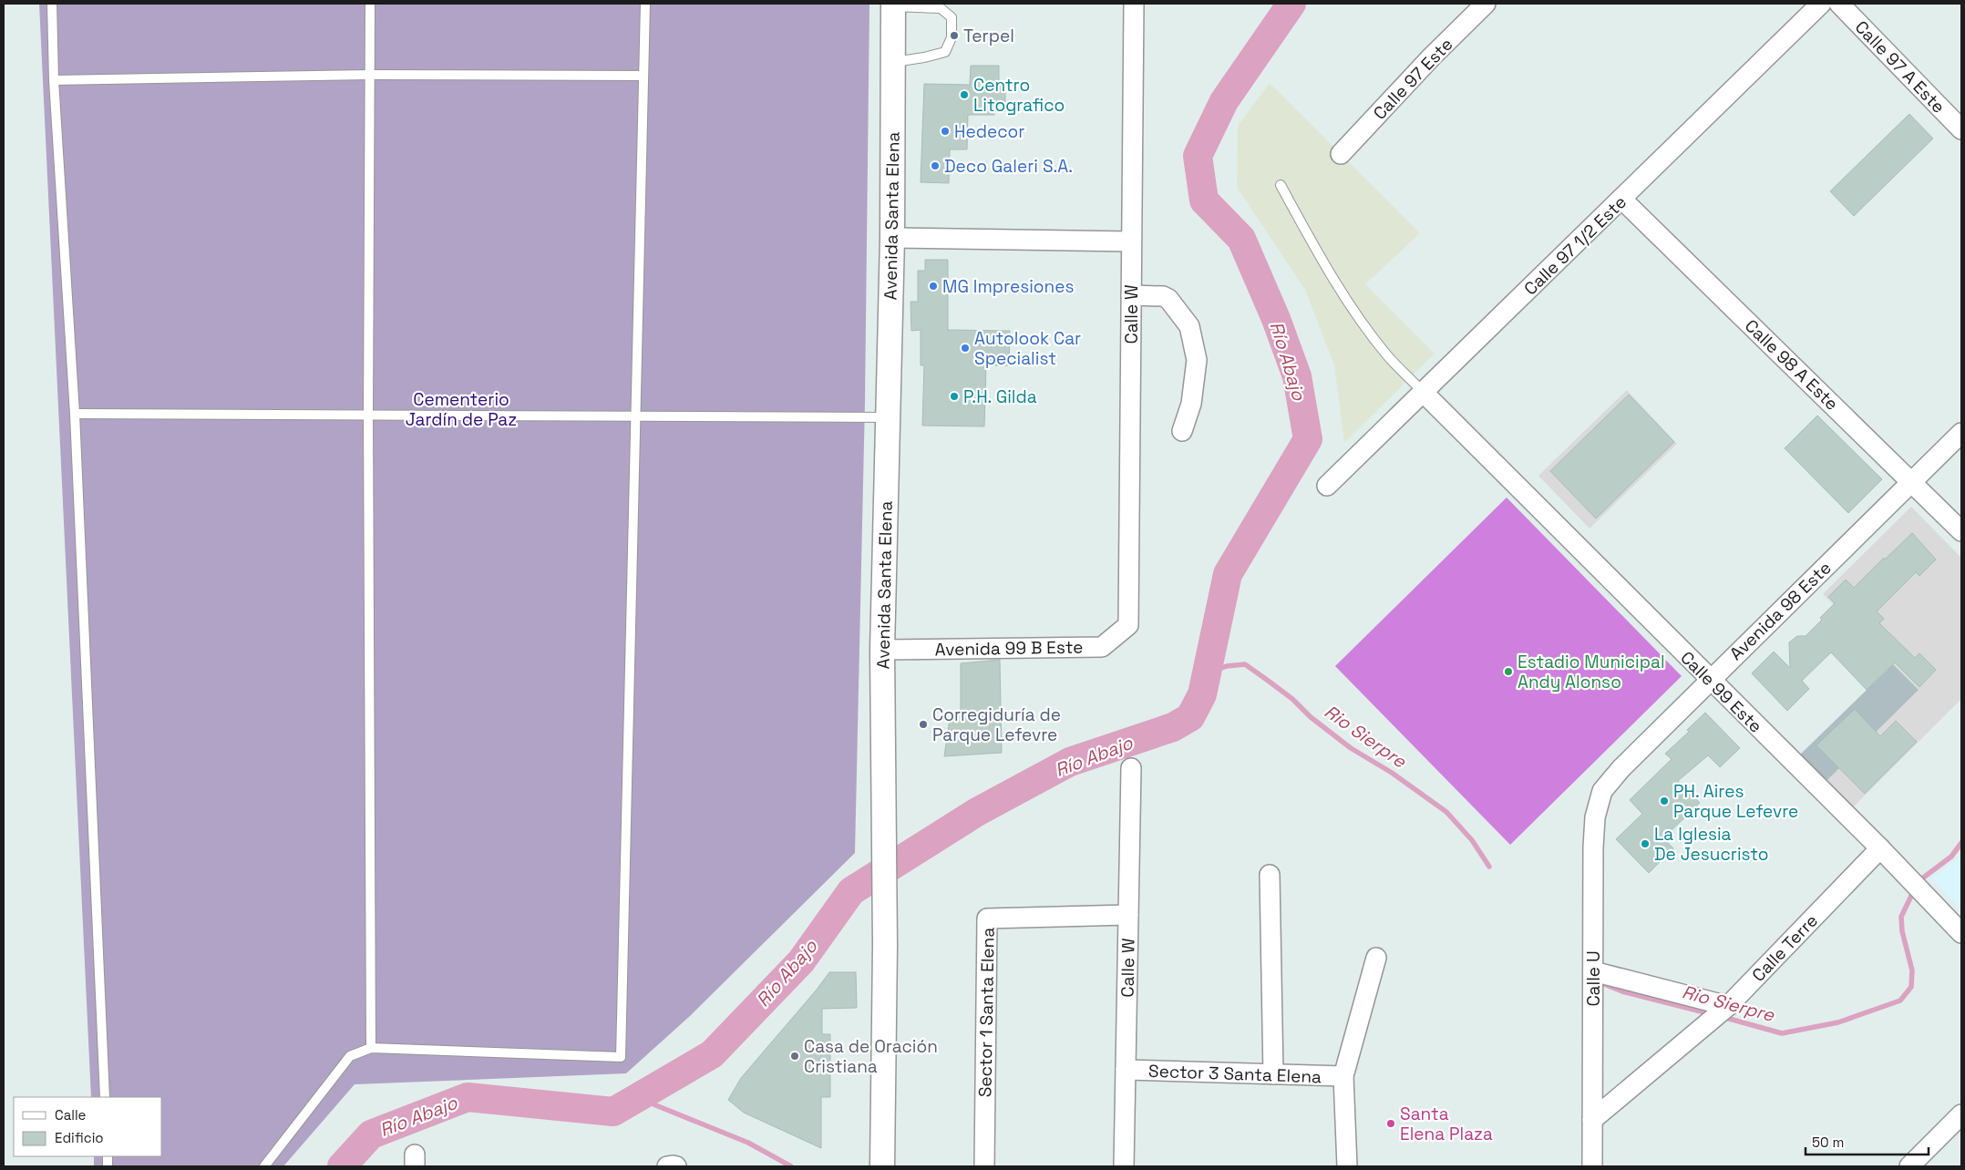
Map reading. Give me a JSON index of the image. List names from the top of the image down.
{
  "streets": {
    "street": [
      "Calle 97 A Este",
      "Calle 97 Este",
      "Avenida Santa Elena",
      "Calle 97 1/2 Este",
      "Calle W",
      "Calle 98 A Este",
      "Avenida 98 Este",
      "Avenida 99 B Este",
      "Calle 99 Este",
      "Calle Terre",
      "Calle U",
      "Sector 1 Santa Elena",
      "Sector 3 Santa Elena"
    ]
  },
  "crossings": [
    ["Avenida Santa Elena", "Avenida 99 B Este"],
    ["Calle 97 1/2 Este", "Calle 98 A Este"],
    ["Calle 97 1/2 Este", "Calle 99 Este"],
    ["Calle W", "Avenida 99 B Este"],
    ["Calle W", "Sector 1 Santa Elena"],
    ["Calle W", "Sector 3 Santa Elena"],
    ["Calle 98 A Este", "Avenida 98 Este"],
    ["Avenida 98 Este", "Calle 99 Este"],
    ["Avenida 98 Este", "Calle U"],
    ["Calle 99 Este", "Calle Terre"],
    ["Calle Terre", "Calle U"]
  ],
  "water": ["Río Abajo", "Rio Sierpre"],
  "parks": ["Cementerio Jardín de Paz"],
  "places": [
    "Terpel",
    "Centro Litografico",
    "Hedecor",
    "Deco Galeri S.A.",
    "MG Impresiones",
    "Autolook Car Specialist",
    "P.H. Gilda",
    "Estadio Municipal Andy Alonso",
    "Corregiduría de Parque Lefevre",
    "PH. Aires Parque Lefevre",
    "La Iglesia De Jesucristo",
    "Casa de Oración Cristiana",
    "Santa Elena Plaza"
  ],
  "legend": ["Calle", "Edificio"],
  "scale_bar": "50 m"
}
